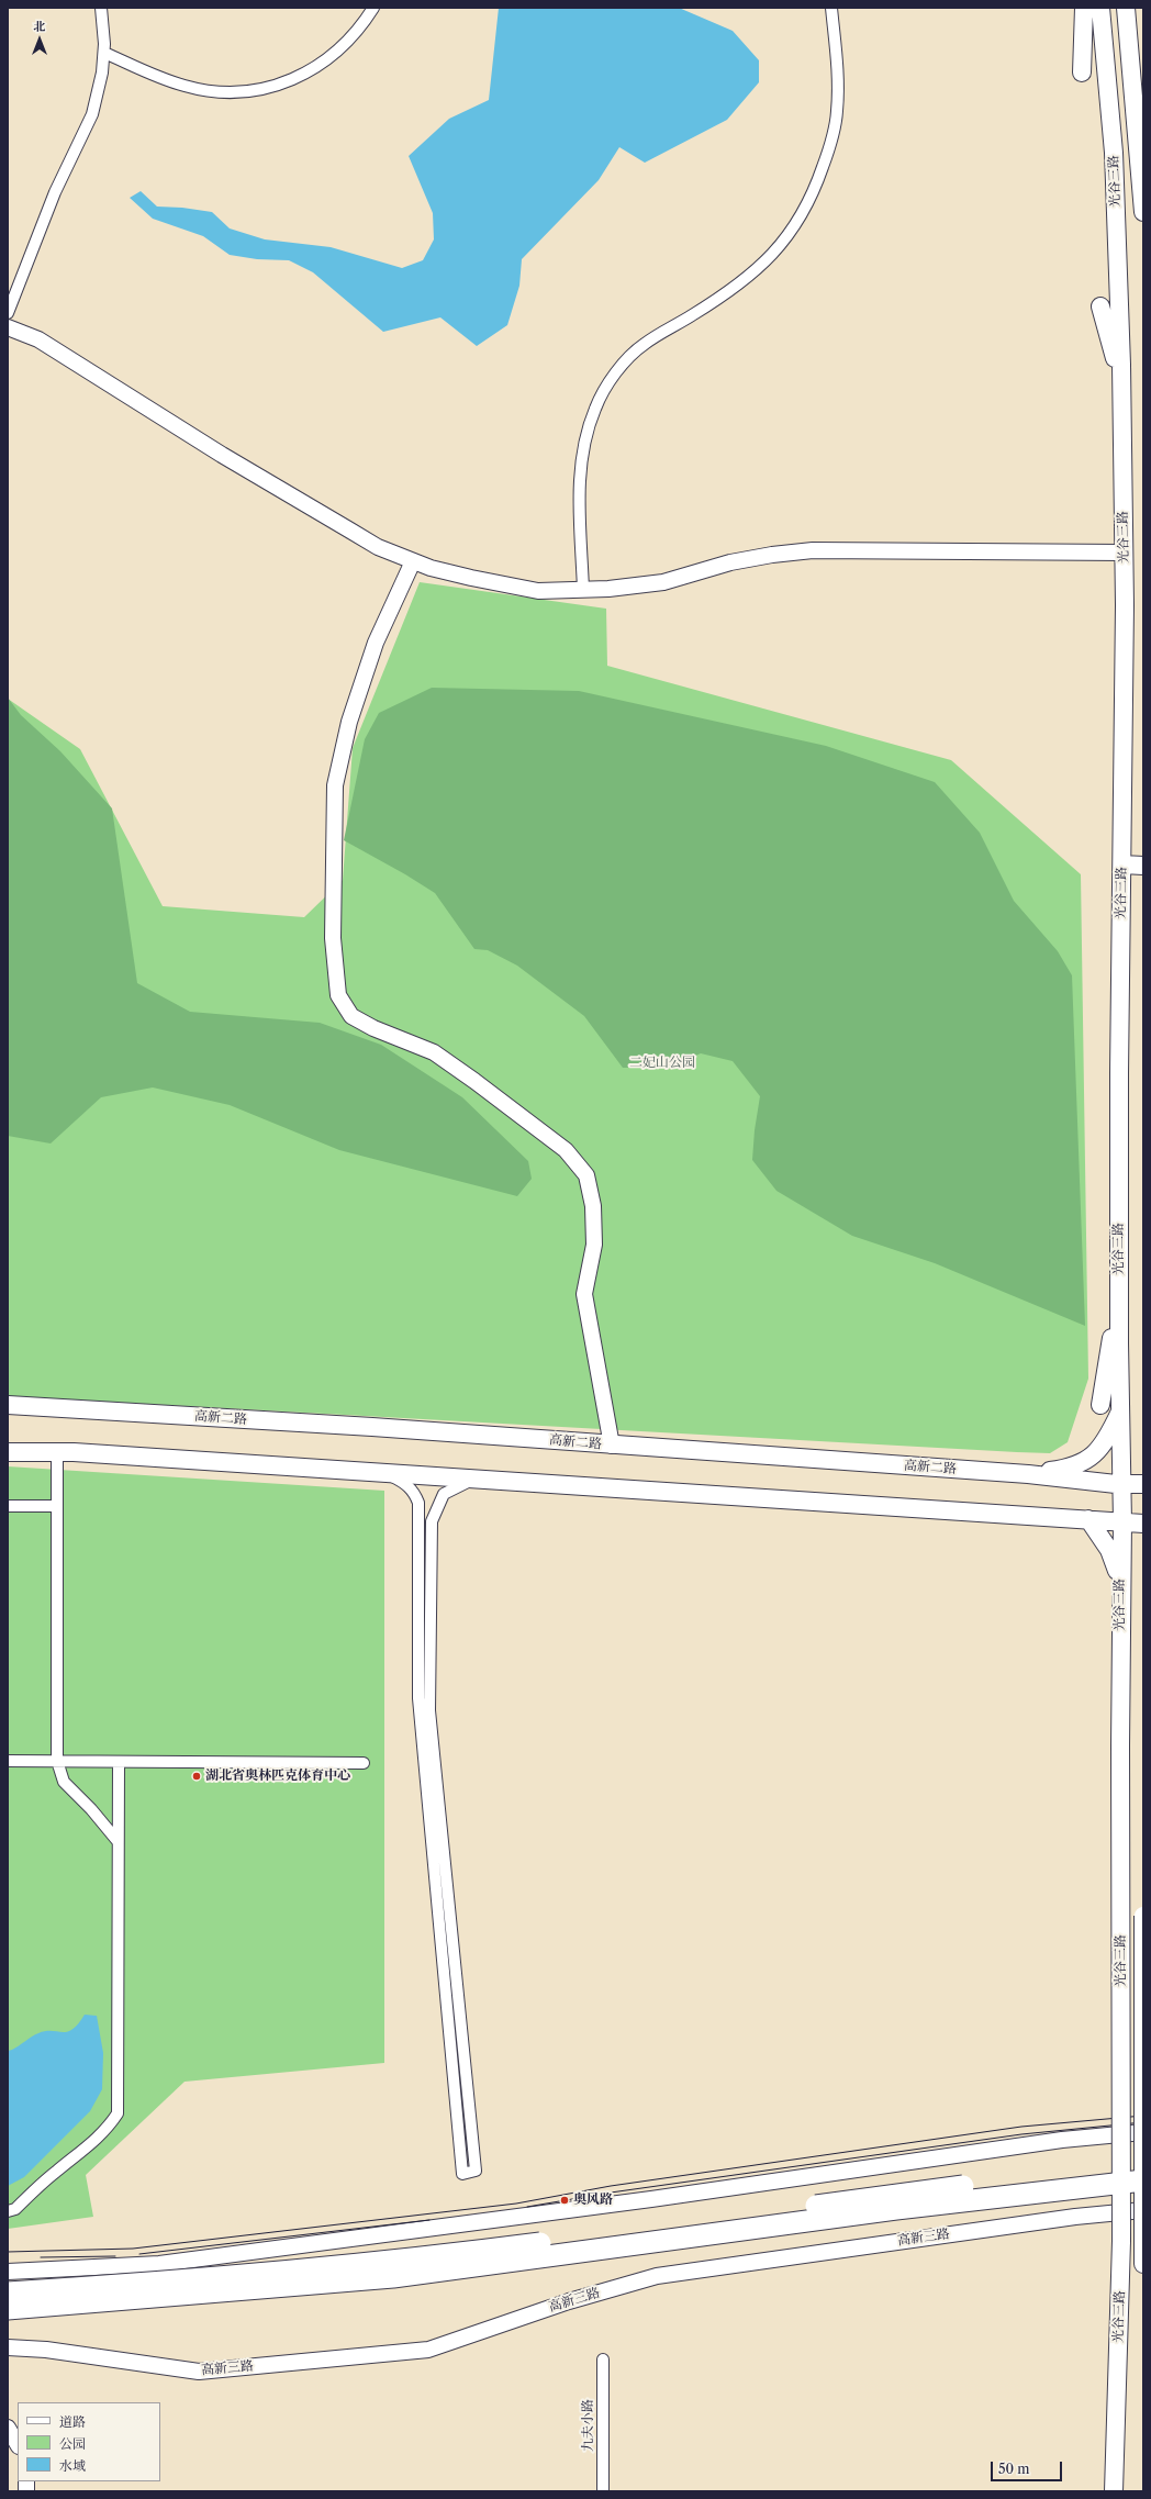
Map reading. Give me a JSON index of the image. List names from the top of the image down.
{
  "streets": {
    "main road": ["光谷三路", "高新二路", "高新三路"],
    "street": ["九夫小路"]
  },
  "crossings": [
    ["光谷三路", "高新二路"]
  ],
  "parks": ["二妃山公园"],
  "places": ["湖北省奥林匹克体育中心", "奥风路"],
  "legend": ["道路", "公园", "水域"],
  "scale_bar": "50 m",
  "north": "top"
}
